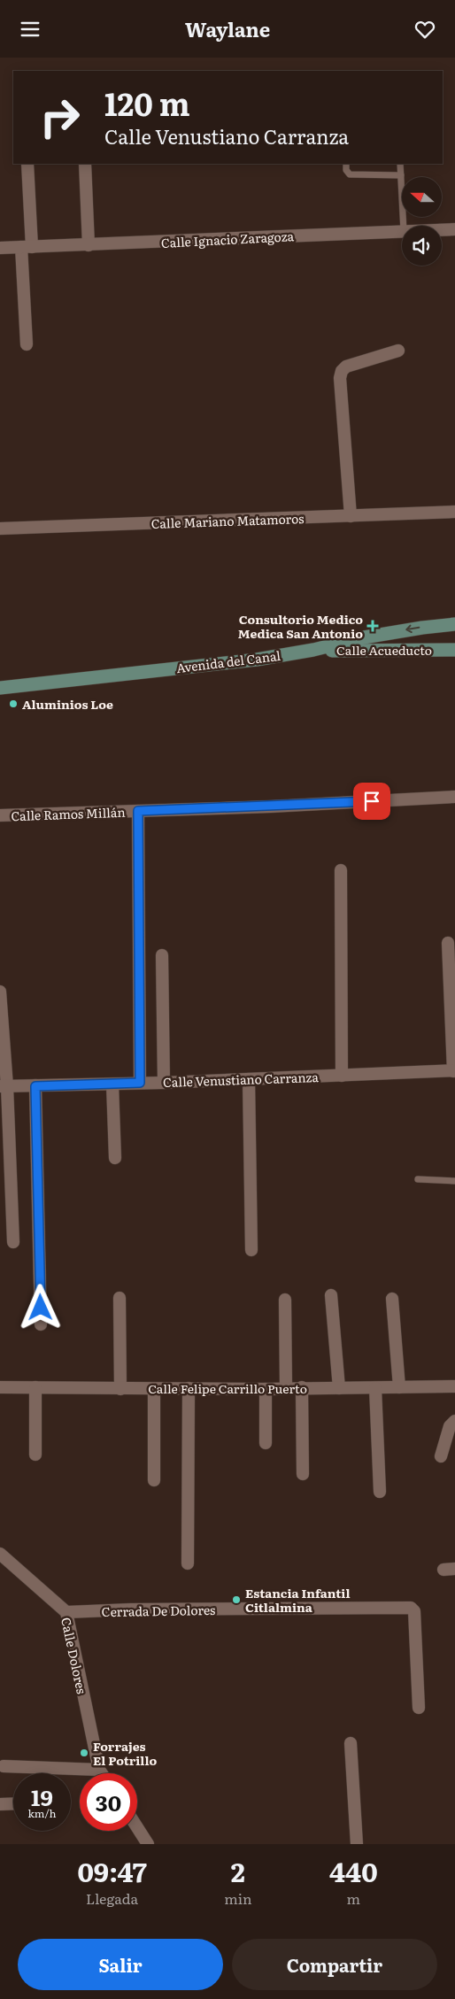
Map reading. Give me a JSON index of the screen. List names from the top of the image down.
{
  "streets": {
    "main road": ["Calle Acueducto", "Avenida del Canal"],
    "street": [
      "Calle Ignacio Zaragoza",
      "Calle Mariano Matamoros",
      "Calle Ramos Millán",
      "Calle Venustiano Carranza",
      "Calle Felipe Carrillo Puerto",
      "Cerrada De Dolores",
      "Calle Dolores"
    ]
  },
  "crossings": [
    ["Calle Acueducto", "Avenida del Canal"],
    ["Cerrada De Dolores", "Calle Dolores"]
  ],
  "places": {
    "health": ["Consultorio Medico Medica San Antonio"],
    "other": ["Aluminios Loe", "Estancia Infantil Citlalmina", "Forrajes El Potrillo"]
  },
  "north": "left",
  "page": {
    "header": "Waylane",
    "turn": ["120 m", "Calle Venustiano Carranza"],
    "speed": "19 km/h",
    "limit": "30",
    "eta": [
      "09:47",
      "Llegada",
      "2",
      "min",
      "440",
      "m"
    ],
    "buttons": ["Salir", "Compartir"]
  }
}
